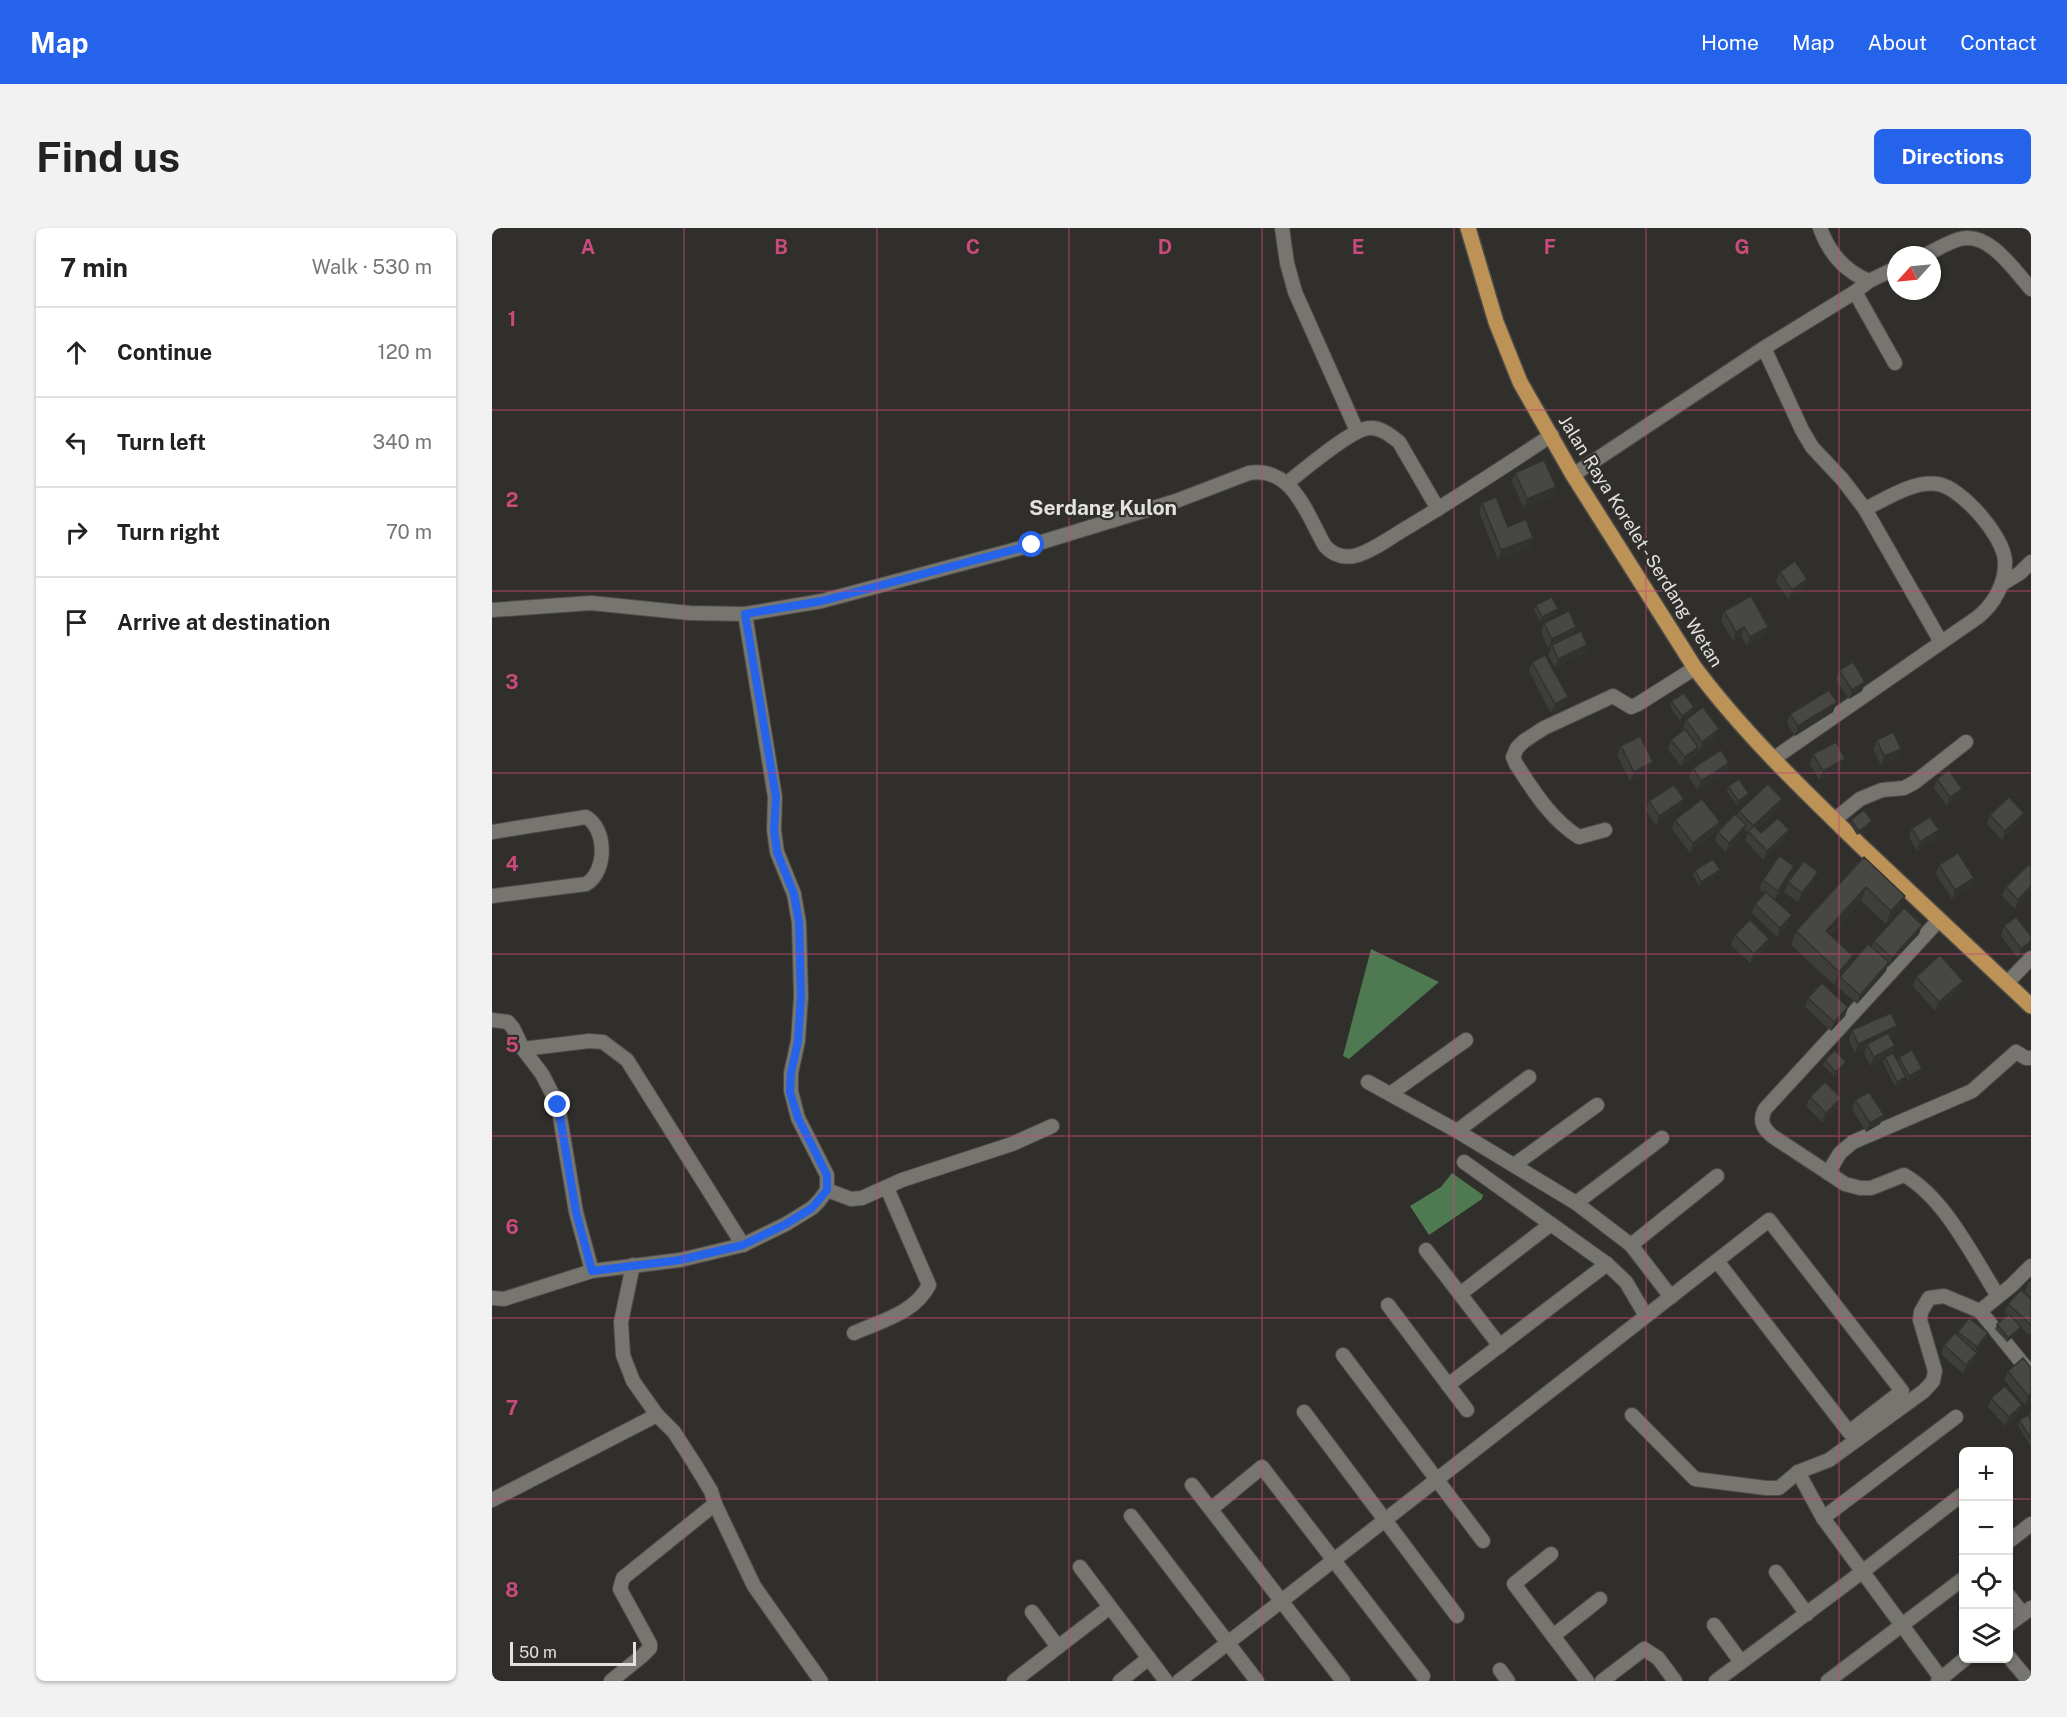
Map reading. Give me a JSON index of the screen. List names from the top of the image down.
{
  "streets": {
    "main road": ["Jalan Raya Korelet - Serdang Wetan"]
  },
  "districts": ["Serdang Kulon"],
  "scale_bar": "50 m",
  "north": "bottom left",
  "page": {
    "header": "Map",
    "nav": [
      "Home",
      "Map",
      "About",
      "Contact"
    ],
    "buttons": "Directions",
    "title": "Find us",
    "heading": ["7 min", "Walk · 530 m"],
    "list": [
      ["Continue", "120 m"],
      ["Turn left", "340 m"],
      ["Turn right", "70 m"],
      "Arrive at destination"
    ],
    "map_buttons": ["+", "−"],
    "scale": "50 m"
  },
  "grid": {
    "columns": [
      "A",
      "B",
      "C",
      "D",
      "E",
      "F",
      "G"
    ],
    "rows": [
      "1",
      "2",
      "3",
      "4",
      "5",
      "6",
      "7",
      "8"
    ]
  }
}
